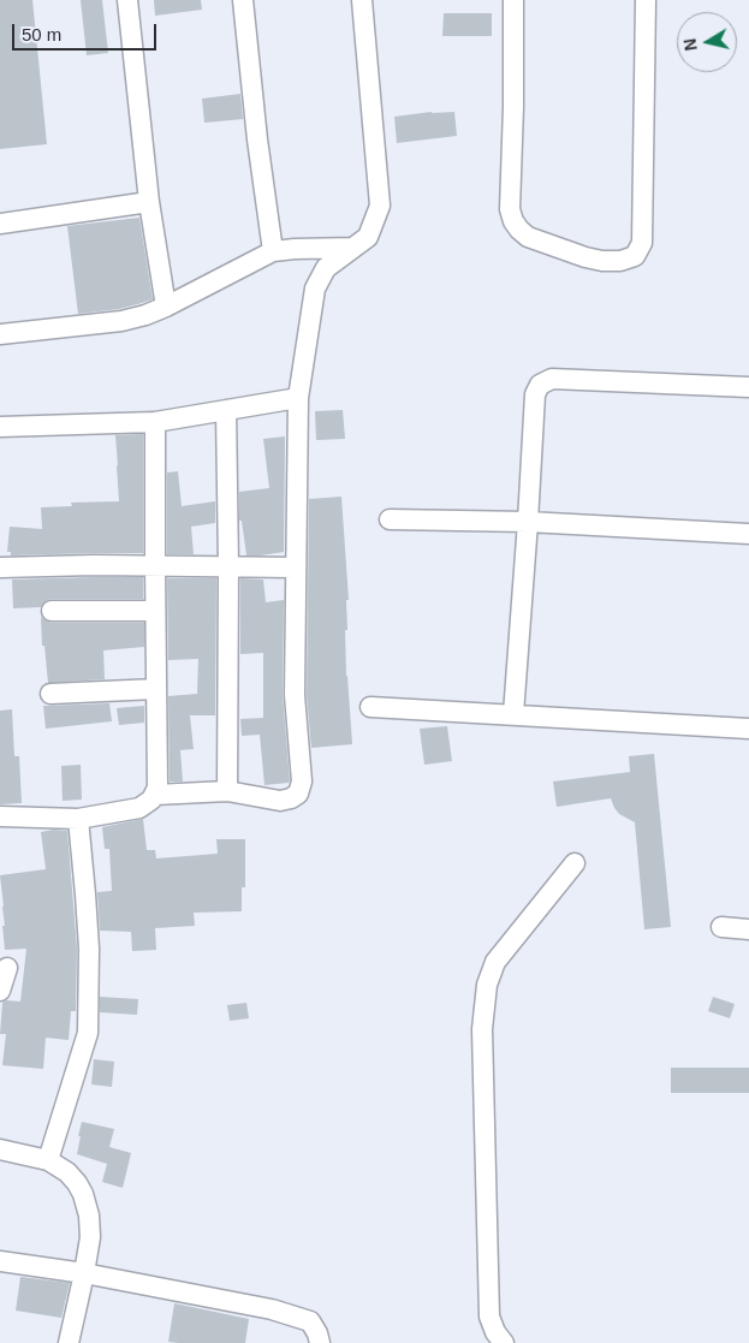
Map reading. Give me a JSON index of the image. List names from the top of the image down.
{
  "scale_bar": "50 m",
  "north": "left"
}
